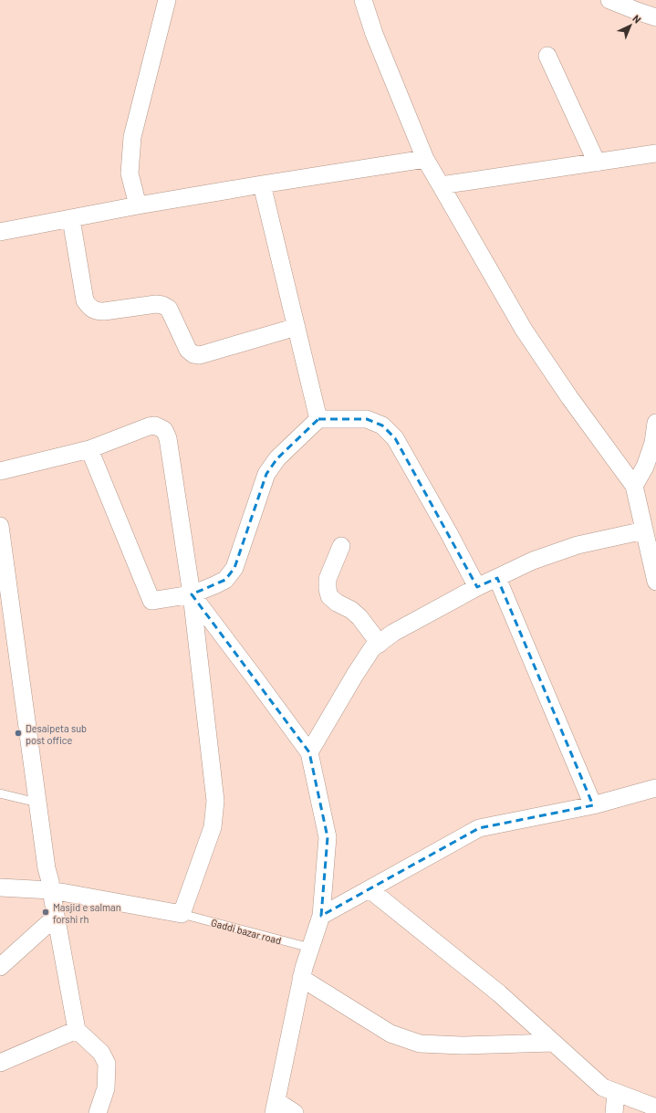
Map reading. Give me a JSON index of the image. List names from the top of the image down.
{
  "streets": {
    "lane": ["Gaddi bazar road"]
  },
  "places": ["Desaipeta sub post office", "Masjid e salman forshi rh"],
  "north": "top right"
}
